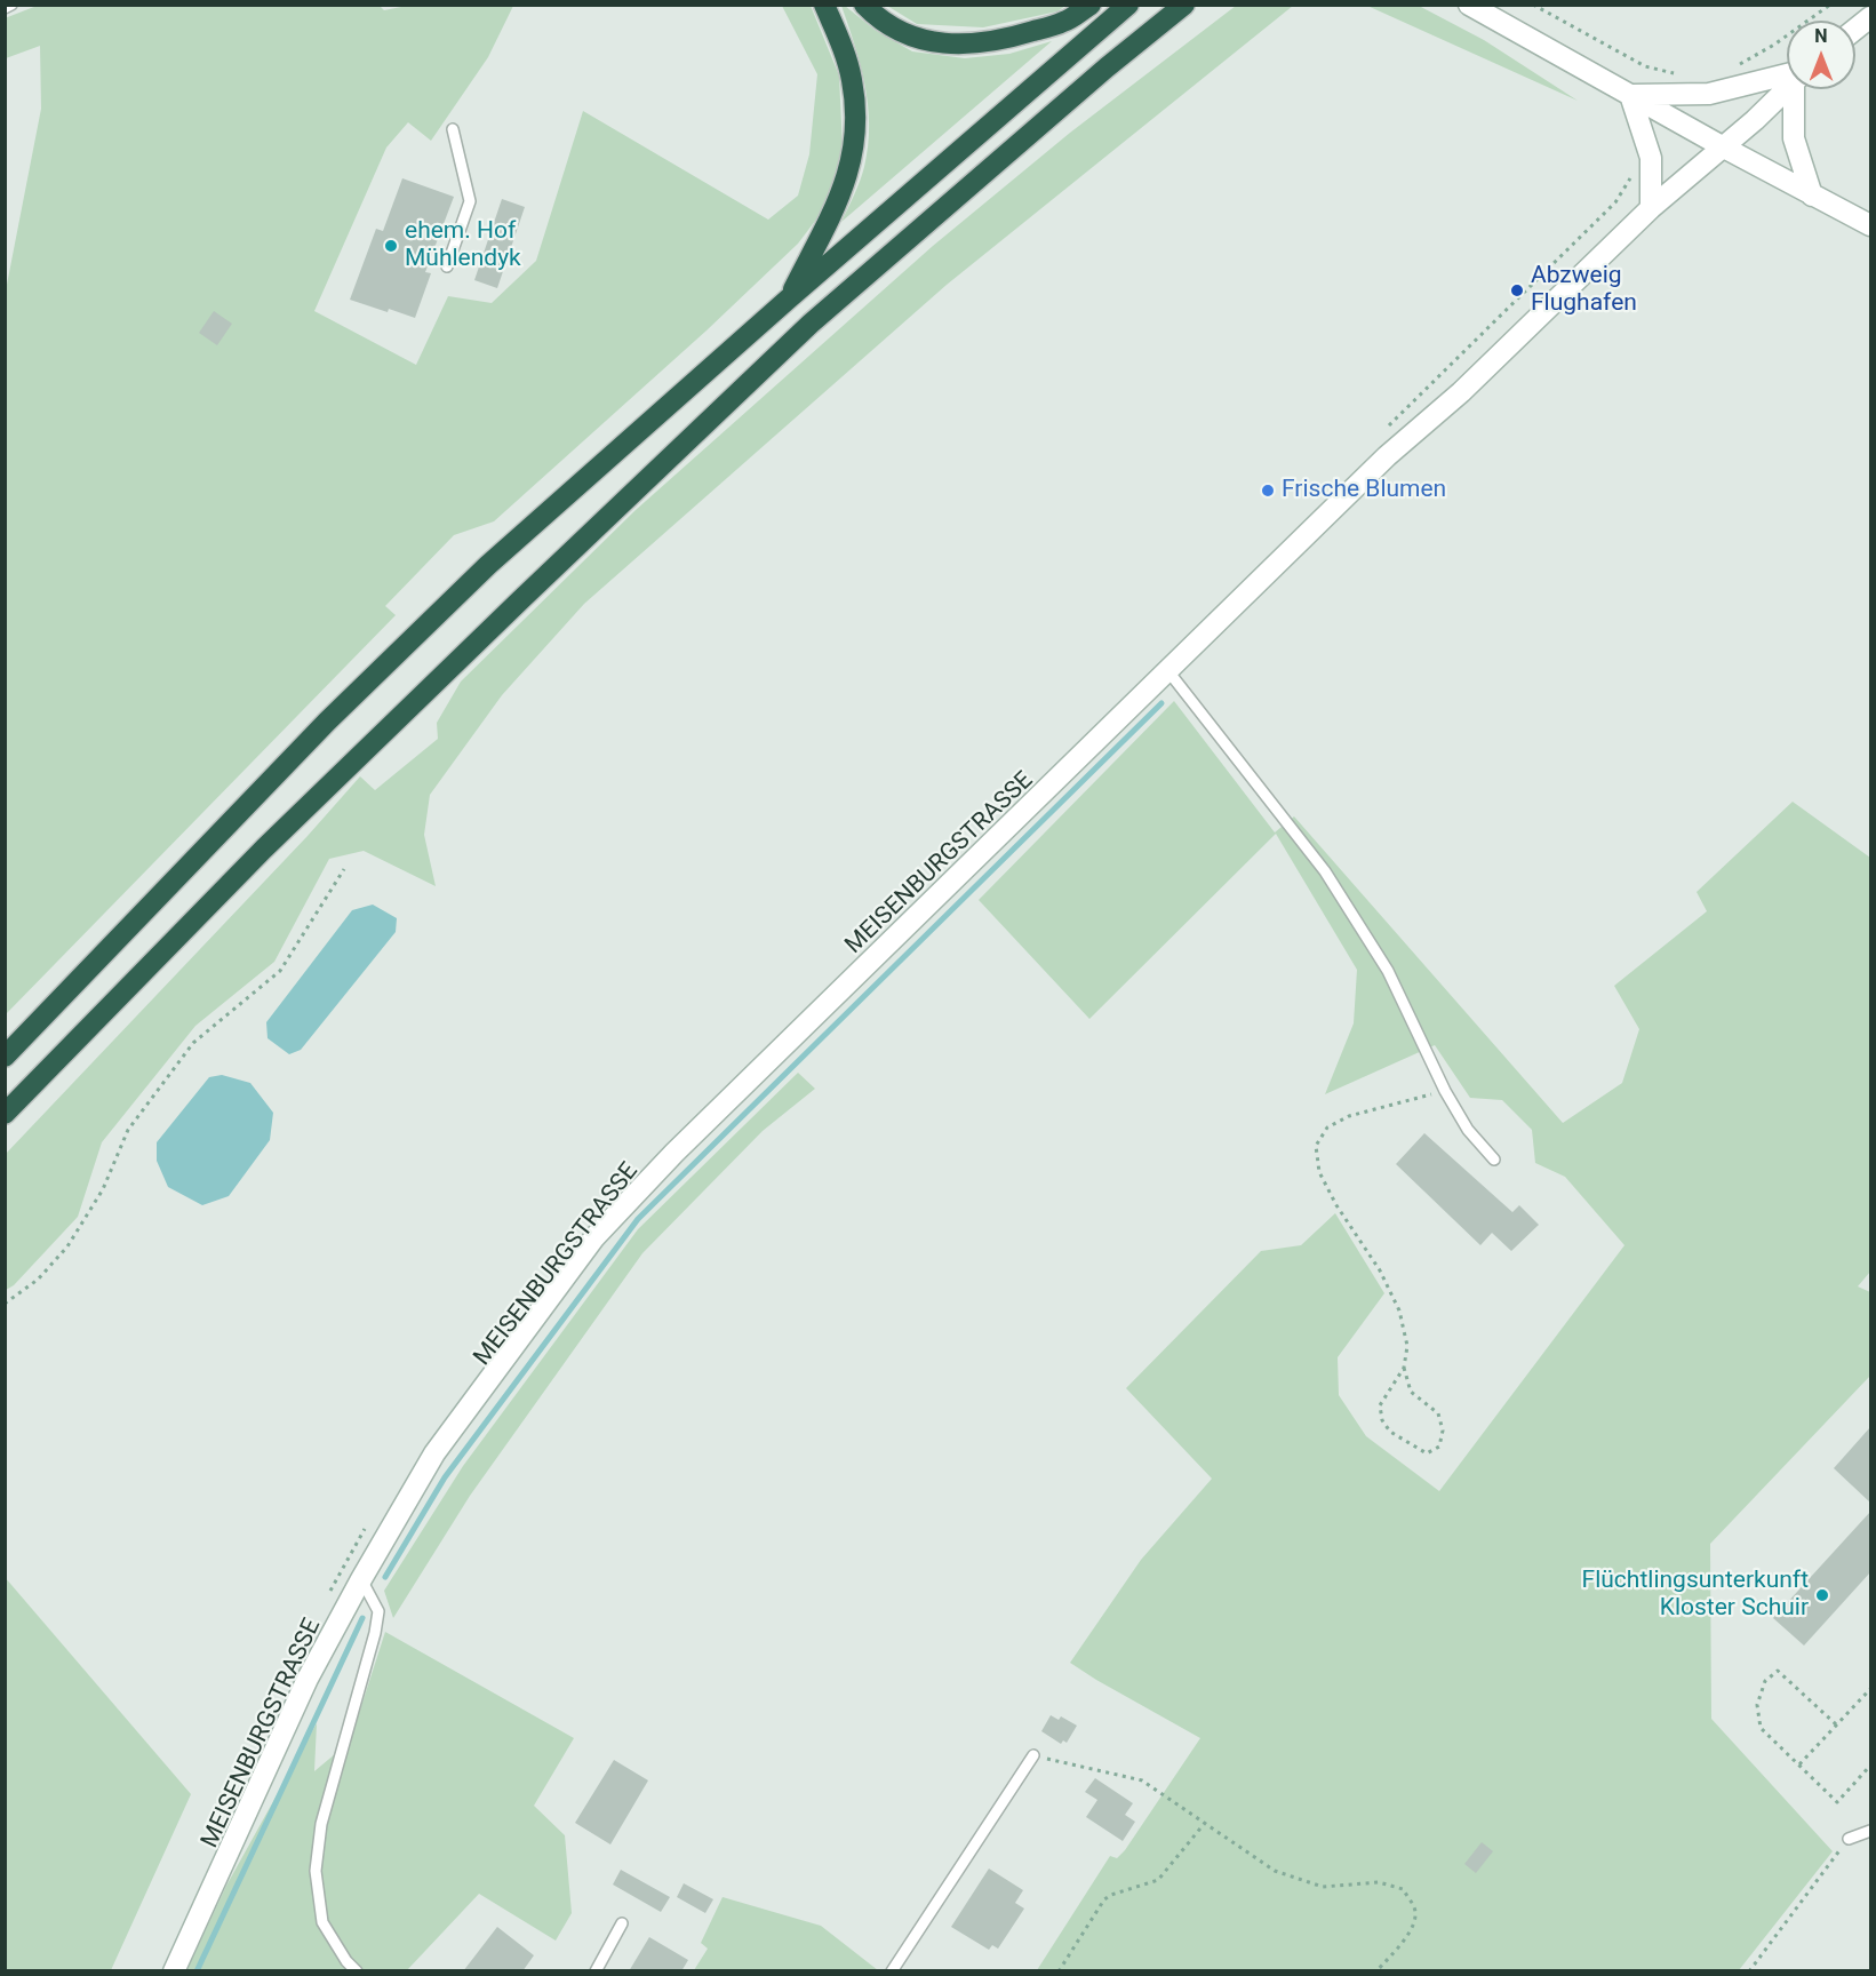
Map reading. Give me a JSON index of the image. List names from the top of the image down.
{
  "streets": {
    "main road": ["MEISENBURGSTRASSE"]
  },
  "places": [
    "ehem. Hof Mühlendyk",
    "Abzweig Flughafen",
    "Frische Blumen",
    "Flüchtlingsunterkunft Kloster Schuir"
  ],
  "north": "top"
}
